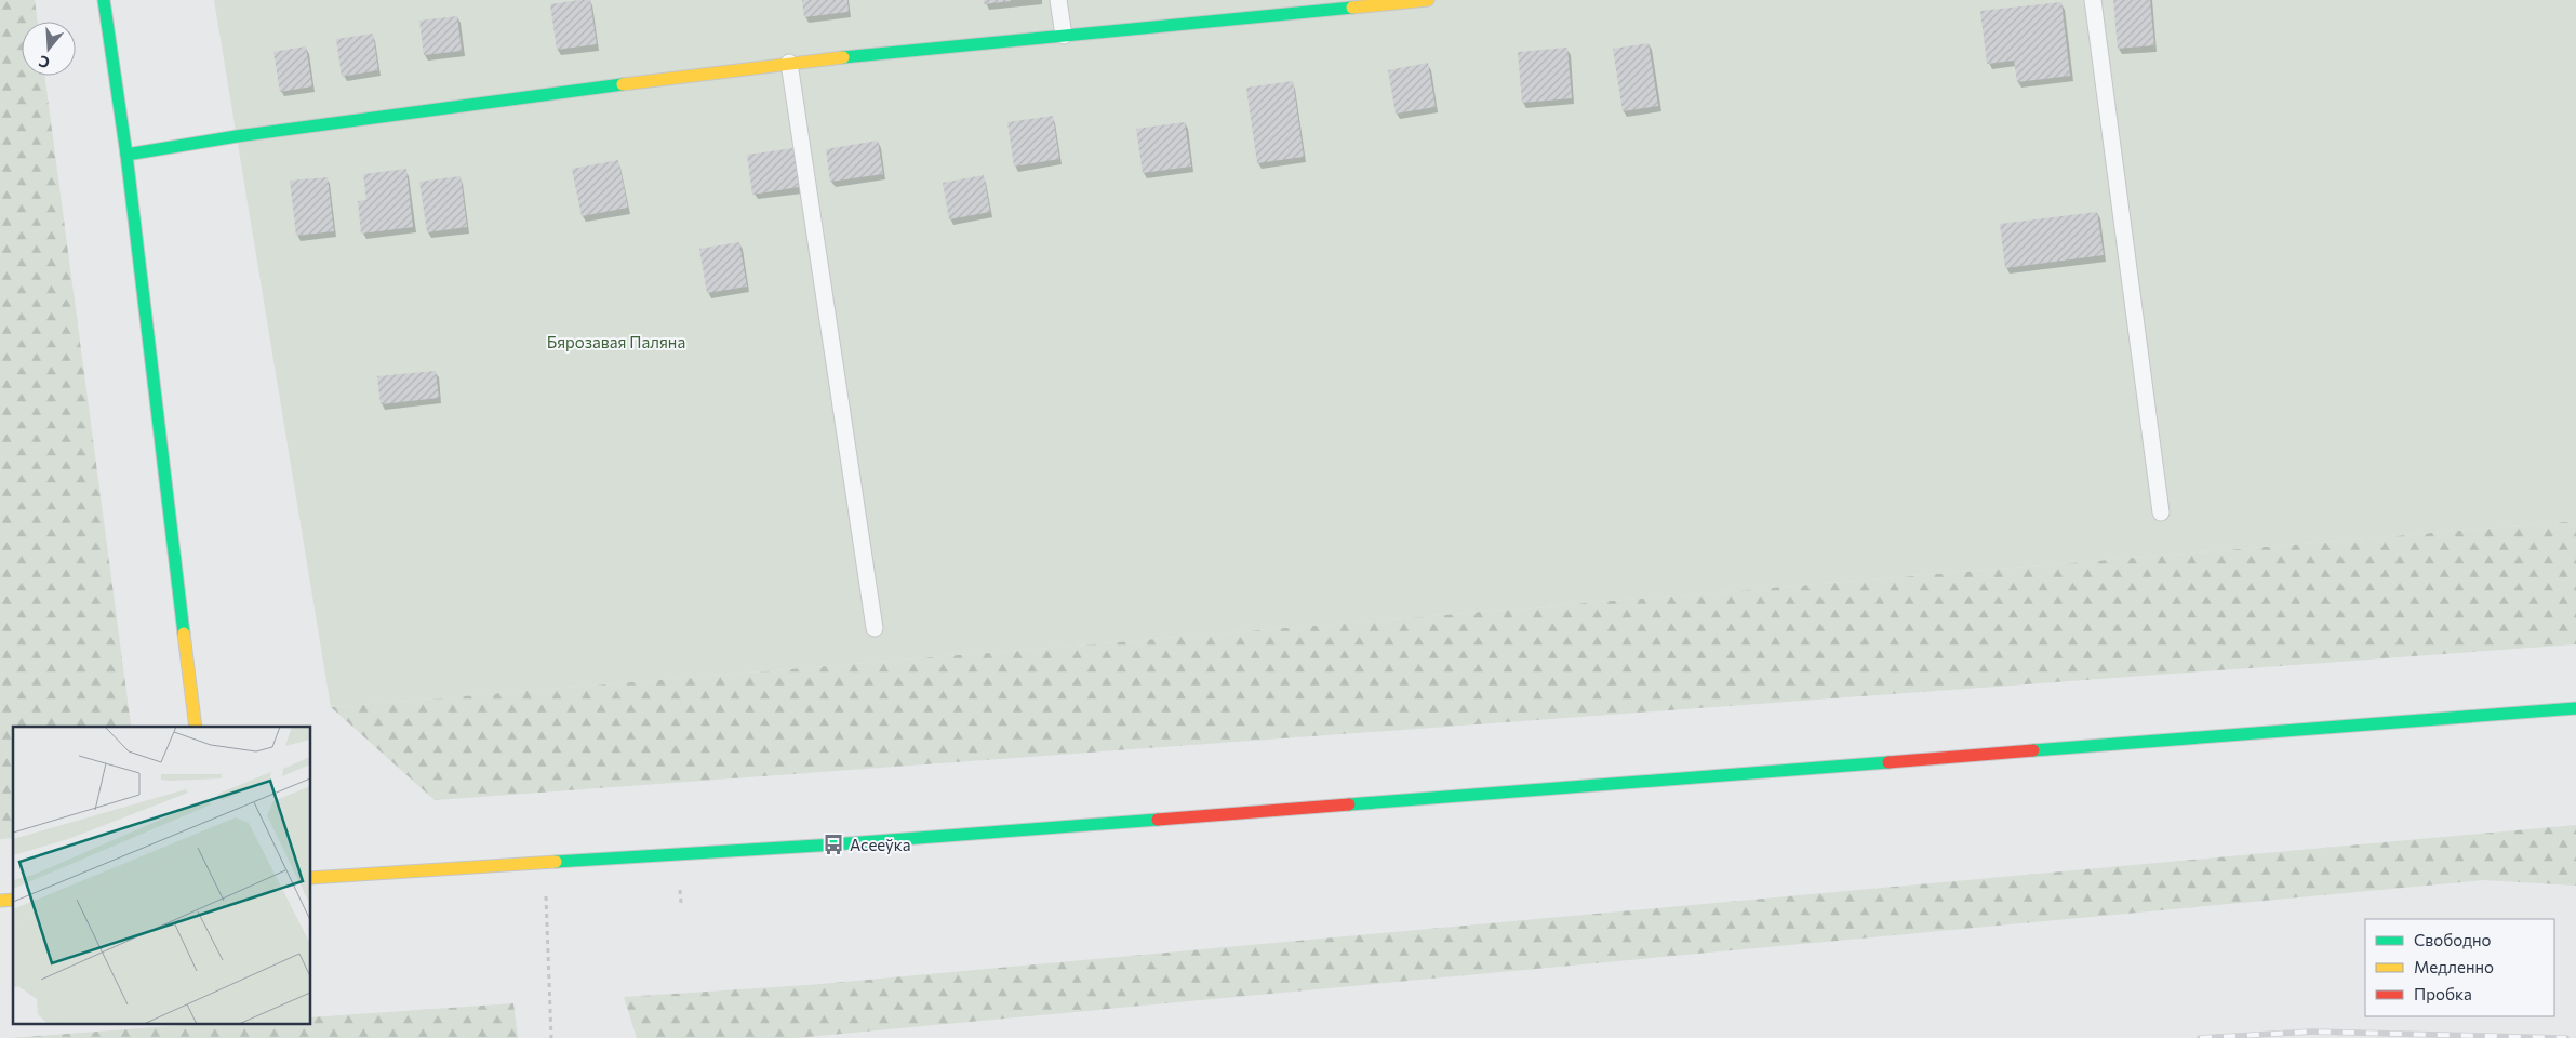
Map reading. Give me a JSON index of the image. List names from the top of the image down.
{
  "parks": ["Бярозавая Паляна"],
  "places": {
    "bus stop": ["Асееўка"]
  },
  "legend": ["Свободно", "Медленно", "Пробка"],
  "north": "bottom"
}
